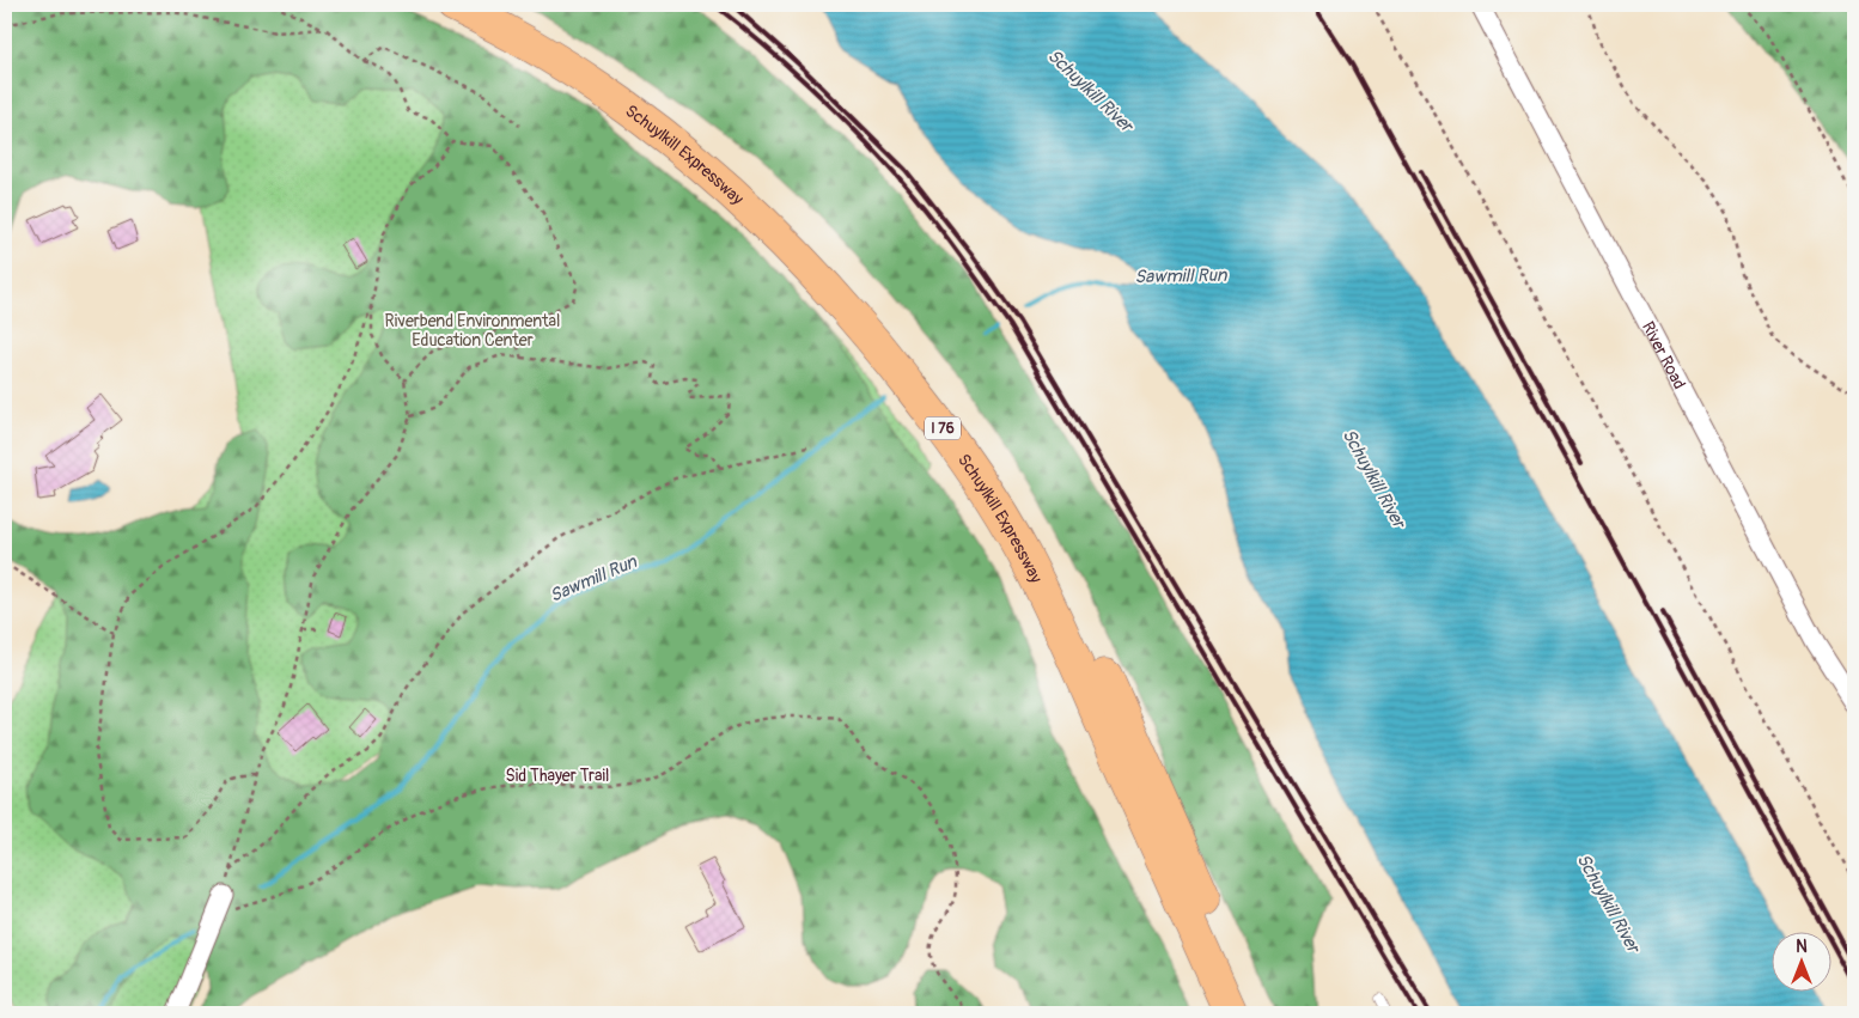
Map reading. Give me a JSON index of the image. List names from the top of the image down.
{
  "streets": {
    "highway": ["Schuylkill Expressway", "I 76"],
    "street": ["River Road"],
    "path": ["Sid Thayer Trail"]
  },
  "water": ["Schuylkill River", "Sawmill Run"],
  "parks": ["Riverbend Environmental Education Center"],
  "north": "top"
}
